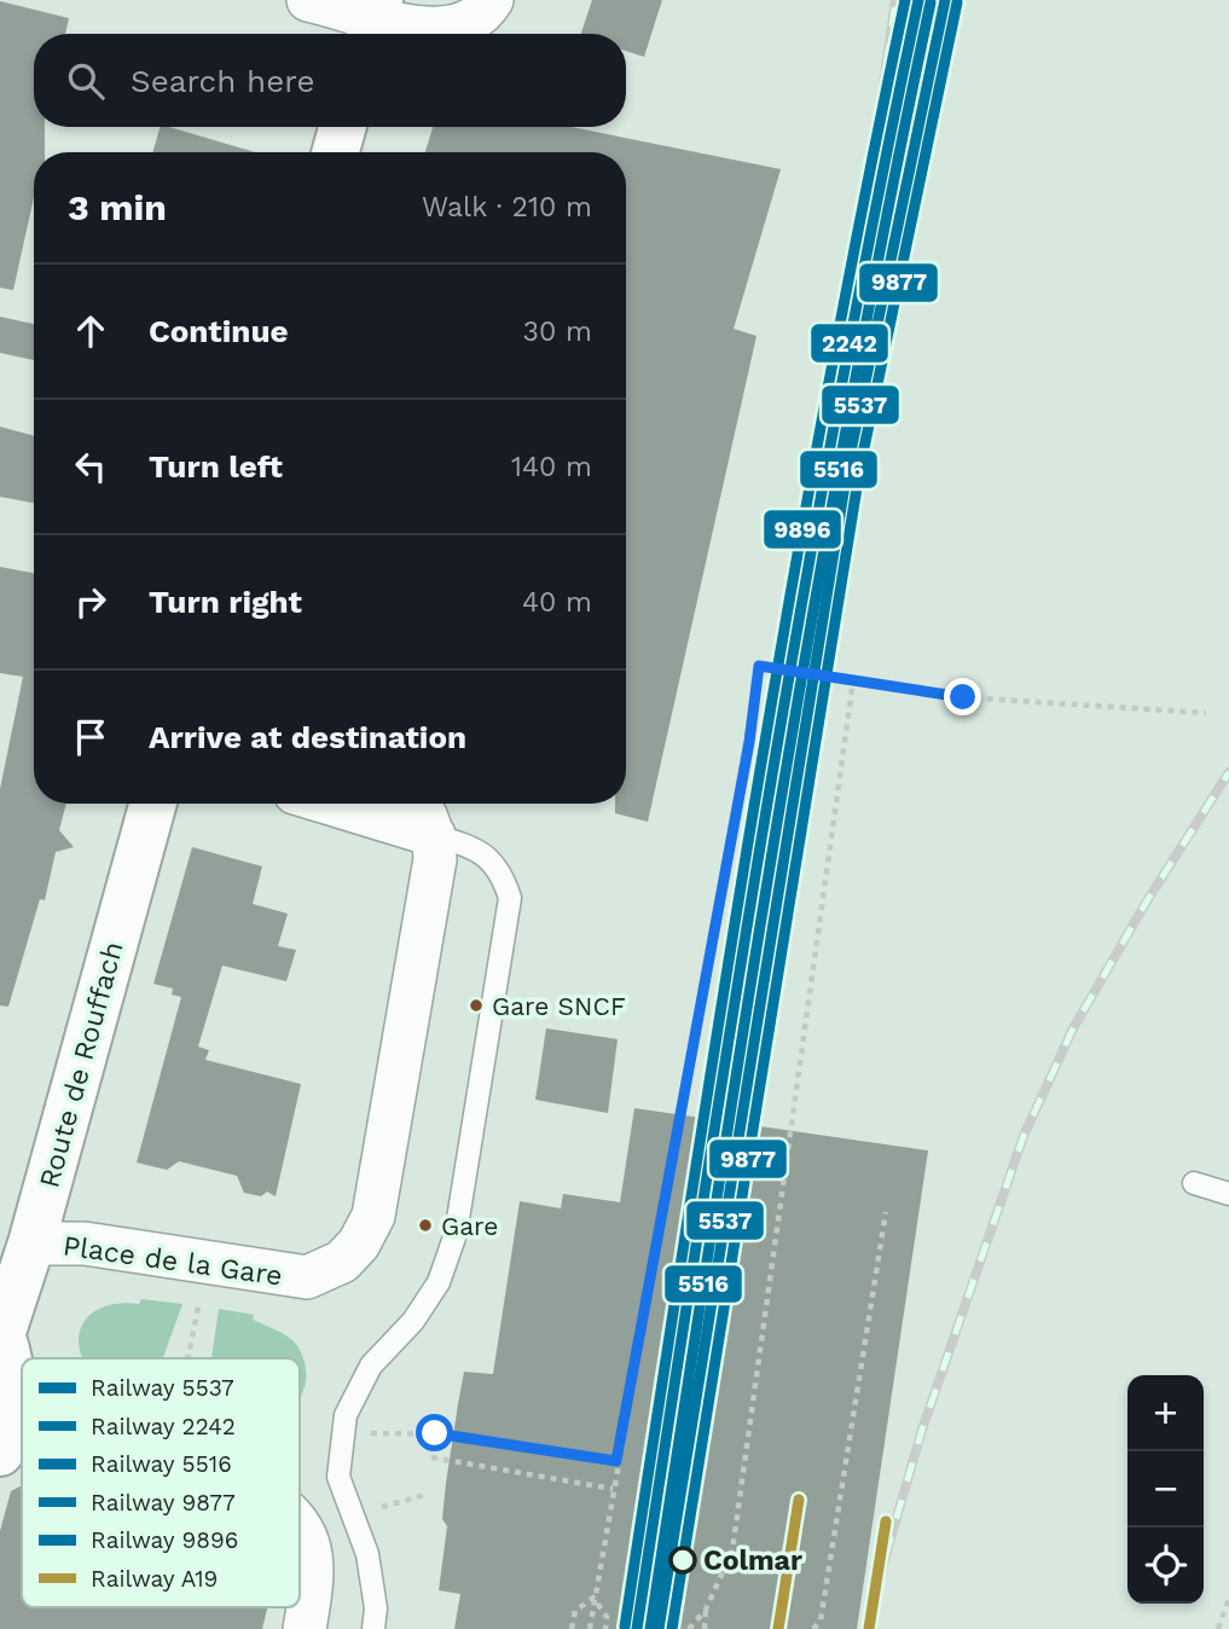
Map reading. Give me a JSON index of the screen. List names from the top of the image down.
{
  "streets": {
    "main road": ["Route de Rouffach"],
    "street": ["Place de la Gare"]
  },
  "crossings": [
    ["Route de Rouffach", "Place de la Gare"]
  ],
  "places": ["Gare SNCF", "Gare", "Colmar"],
  "lines": [
    "rail line 5537",
    "rail line 2242",
    "rail line 9896",
    "rail line 5516",
    "rail line 9877",
    "rail line A19"
  ],
  "legend": [
    "Railway 5537",
    "Railway 2242",
    "Railway 5516",
    "Railway 9877",
    "Railway 9896",
    "Railway A19"
  ],
  "page": {
    "search": "Search here",
    "heading": ["3 min", "Walk · 210 m"],
    "list": [
      ["Continue", "30 m"],
      ["Turn left", "140 m"],
      ["Turn right", "40 m"],
      "Arrive at destination"
    ],
    "map_buttons": ["+", "−"]
  }
}
